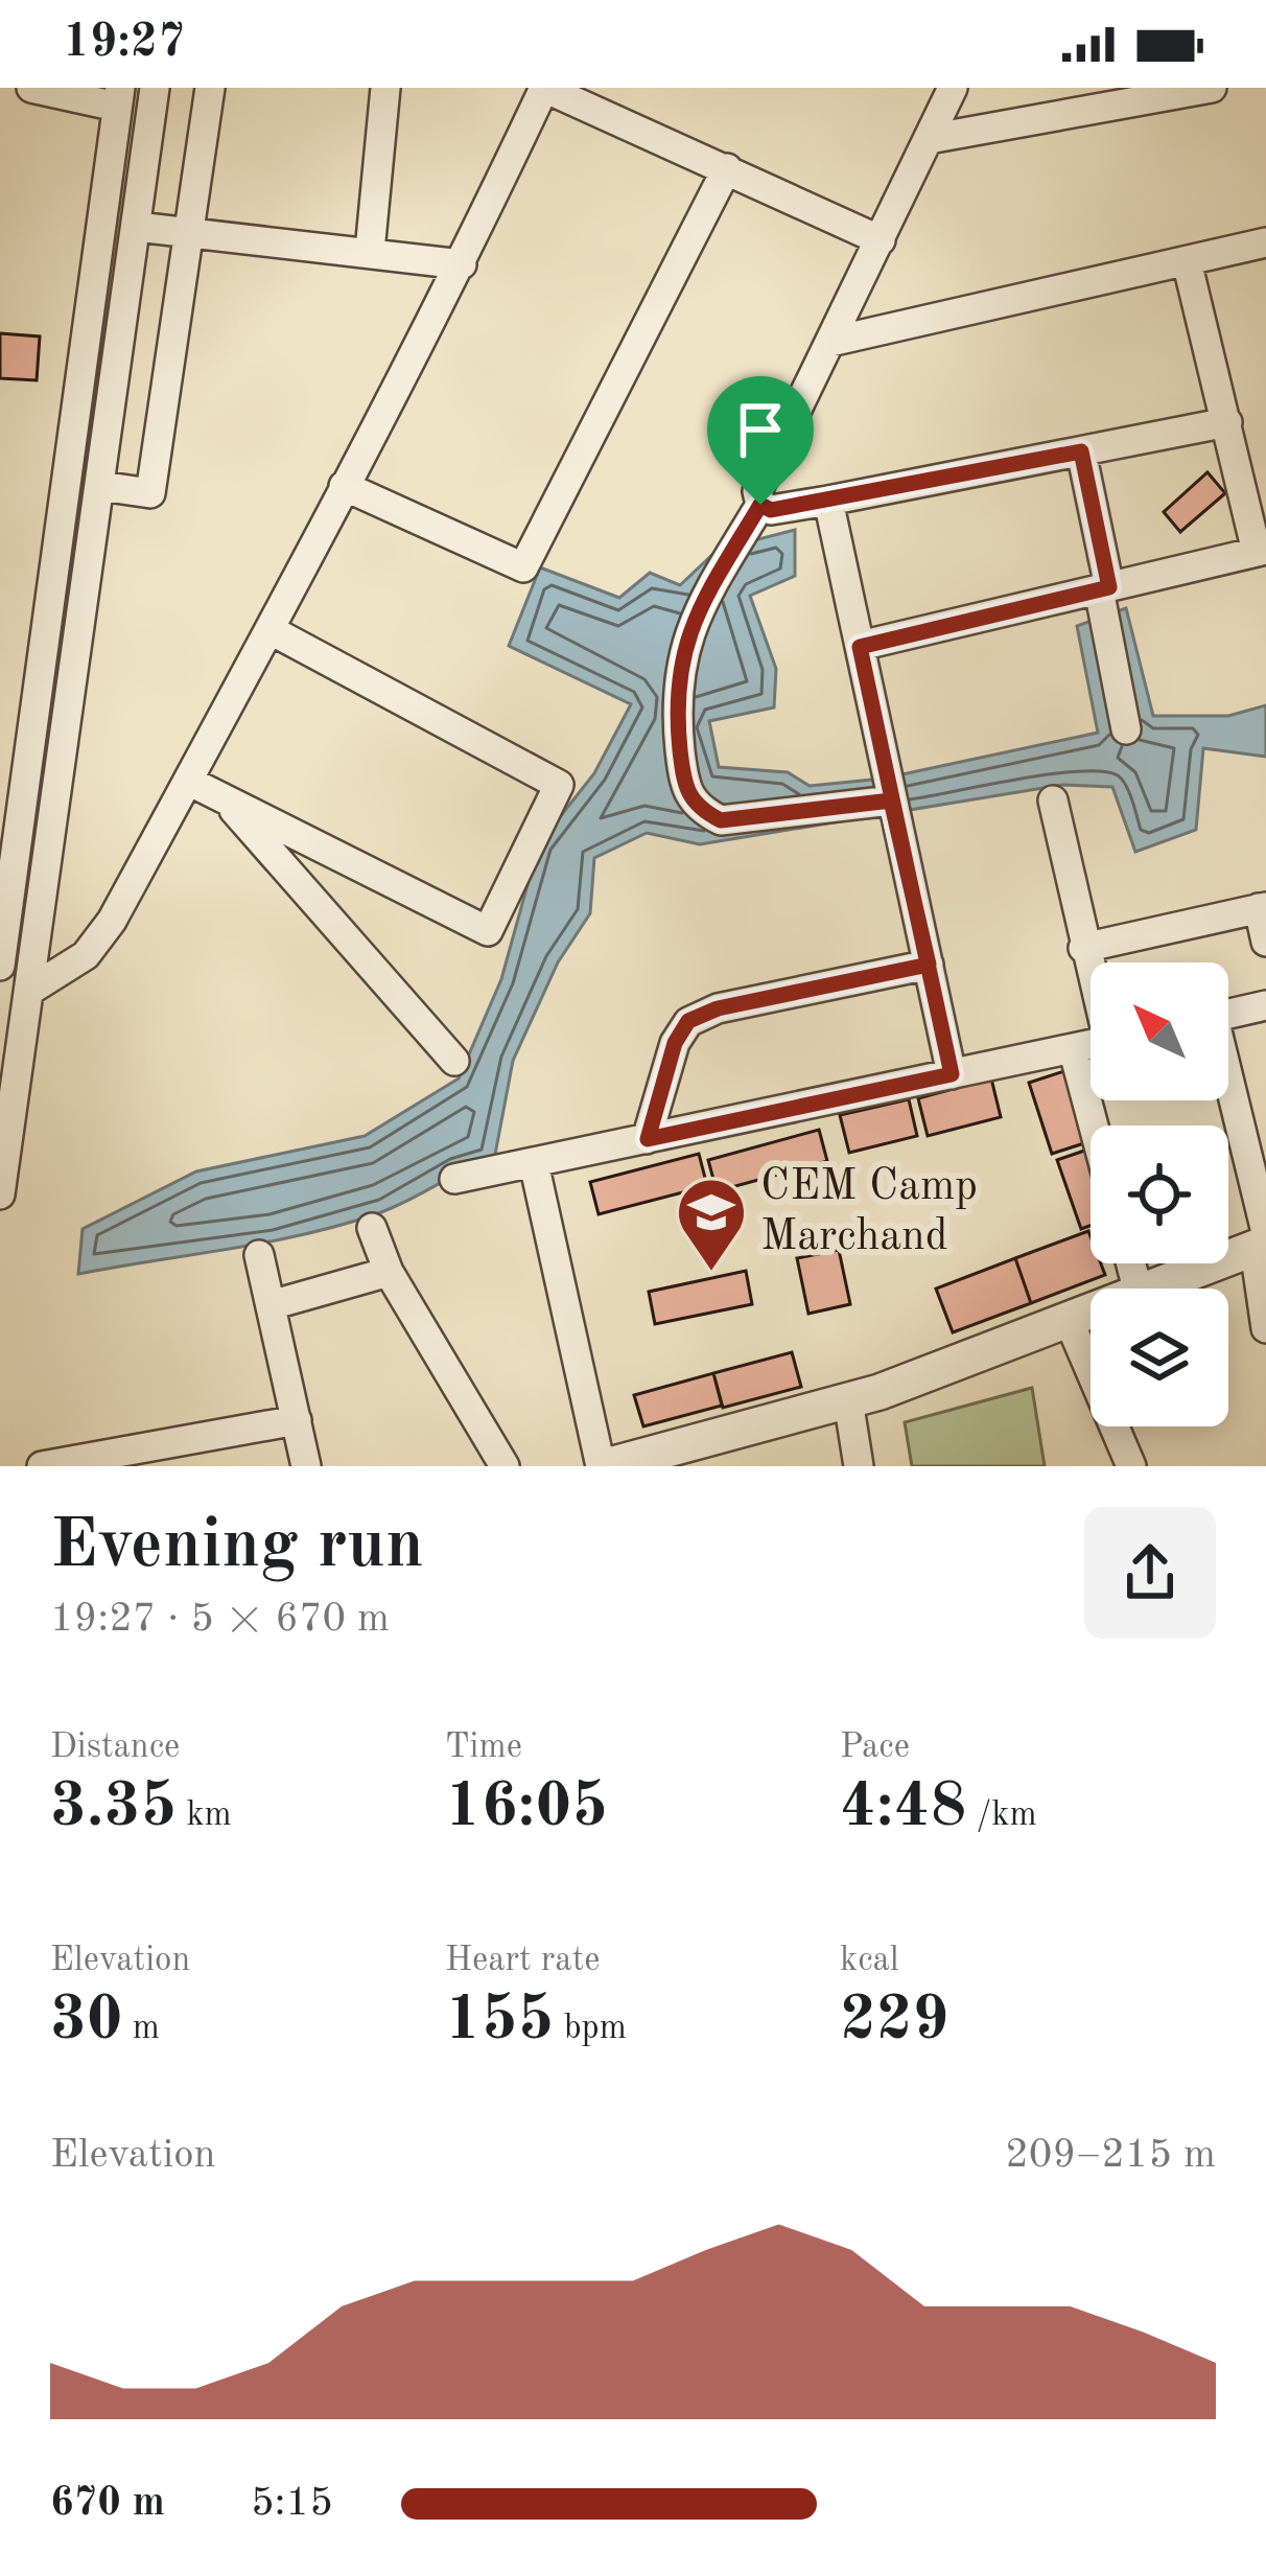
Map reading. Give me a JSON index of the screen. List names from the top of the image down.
{
  "places": {
    "school or university": ["CEM Camp Marchand"]
  },
  "north": "top left",
  "page": {
    "status": "19:27",
    "heading": ["Evening run", "19:27 · 5 × 670 m"],
    "stats": [
      ["Distance", "3.35 km"],
      ["Time", "16:05"],
      ["Pace", "4:48 /km"],
      ["Elevation", "30 m"],
      ["Heart rate", "155 bpm"],
      ["kcal", "229"]
    ],
    "chart": ["Elevation", "209–215 m"],
    "list": [
      {
        "name": "670 m",
        "note": "5:15"
      }
    ]
  }
}
